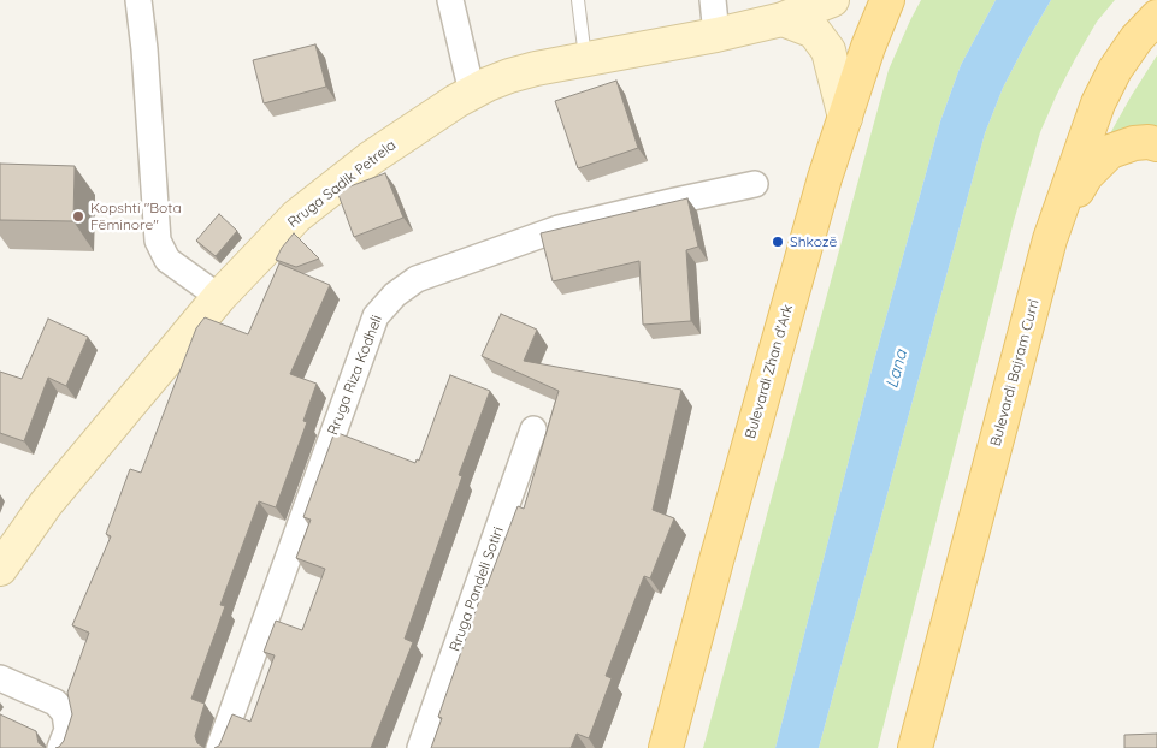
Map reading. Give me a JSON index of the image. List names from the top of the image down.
{
  "streets": {
    "main road": ["Rruga Sadik Petrela", "Bulevardi Zhan d'Ark", "Bulevardi Bajram Curri"],
    "street": ["Rruga Riza Kodheli", "Rruga Pandeli Sotiri"]
  },
  "water": ["Lana"],
  "places": ["Kopshti \"Bota Fëminore\"", "Shkozë"]
}
